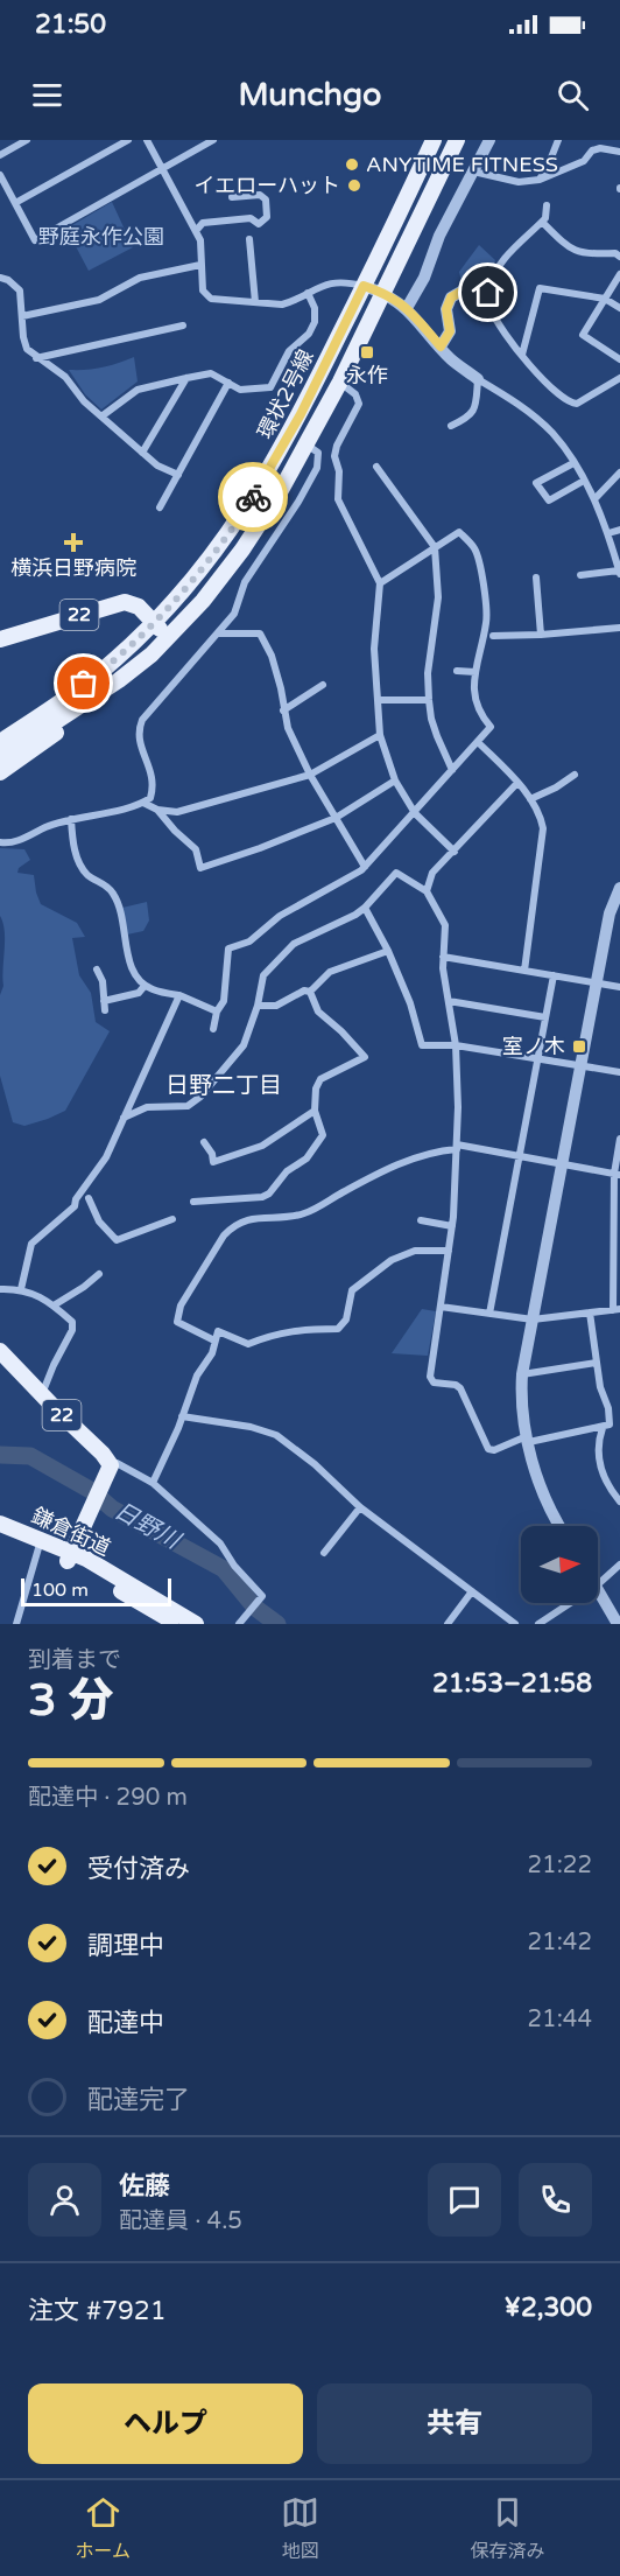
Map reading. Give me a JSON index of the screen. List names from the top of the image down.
{
  "streets": {
    "main road": ["環状2号線", "22", "鎌倉街道"]
  },
  "crossings": [
    ["環状2号線", "22"]
  ],
  "districts": ["日野二丁目"],
  "water": ["日野川"],
  "parks": ["野庭永作公園"],
  "places": {
    "other": ["ANYTIME FITNESS", "イエローハット"],
    "transit": ["永作", "室ノ木"],
    "health": ["横浜日野病院"]
  },
  "scale_bar": "100 m",
  "north": "right",
  "page": {
    "status": "21:50",
    "header": "Munchgo",
    "scale": "100 m",
    "heading": ["3 分", "到着まで", "21:53–21:58"],
    "panel": [
      "佐藤",
      "配達員 · 4.5",
      "注文 #7921",
      "¥2,300"
    ],
    "bar": "配達中 · 290 m",
    "list": [
      ["受付済み", "21:22"],
      ["調理中", "21:42"],
      ["配達中", "21:44"],
      "配達完了"
    ],
    "buttons": ["ヘルプ", "共有"],
    "tabs": ["ホーム", "地図", "保存済み"]
  }
}
